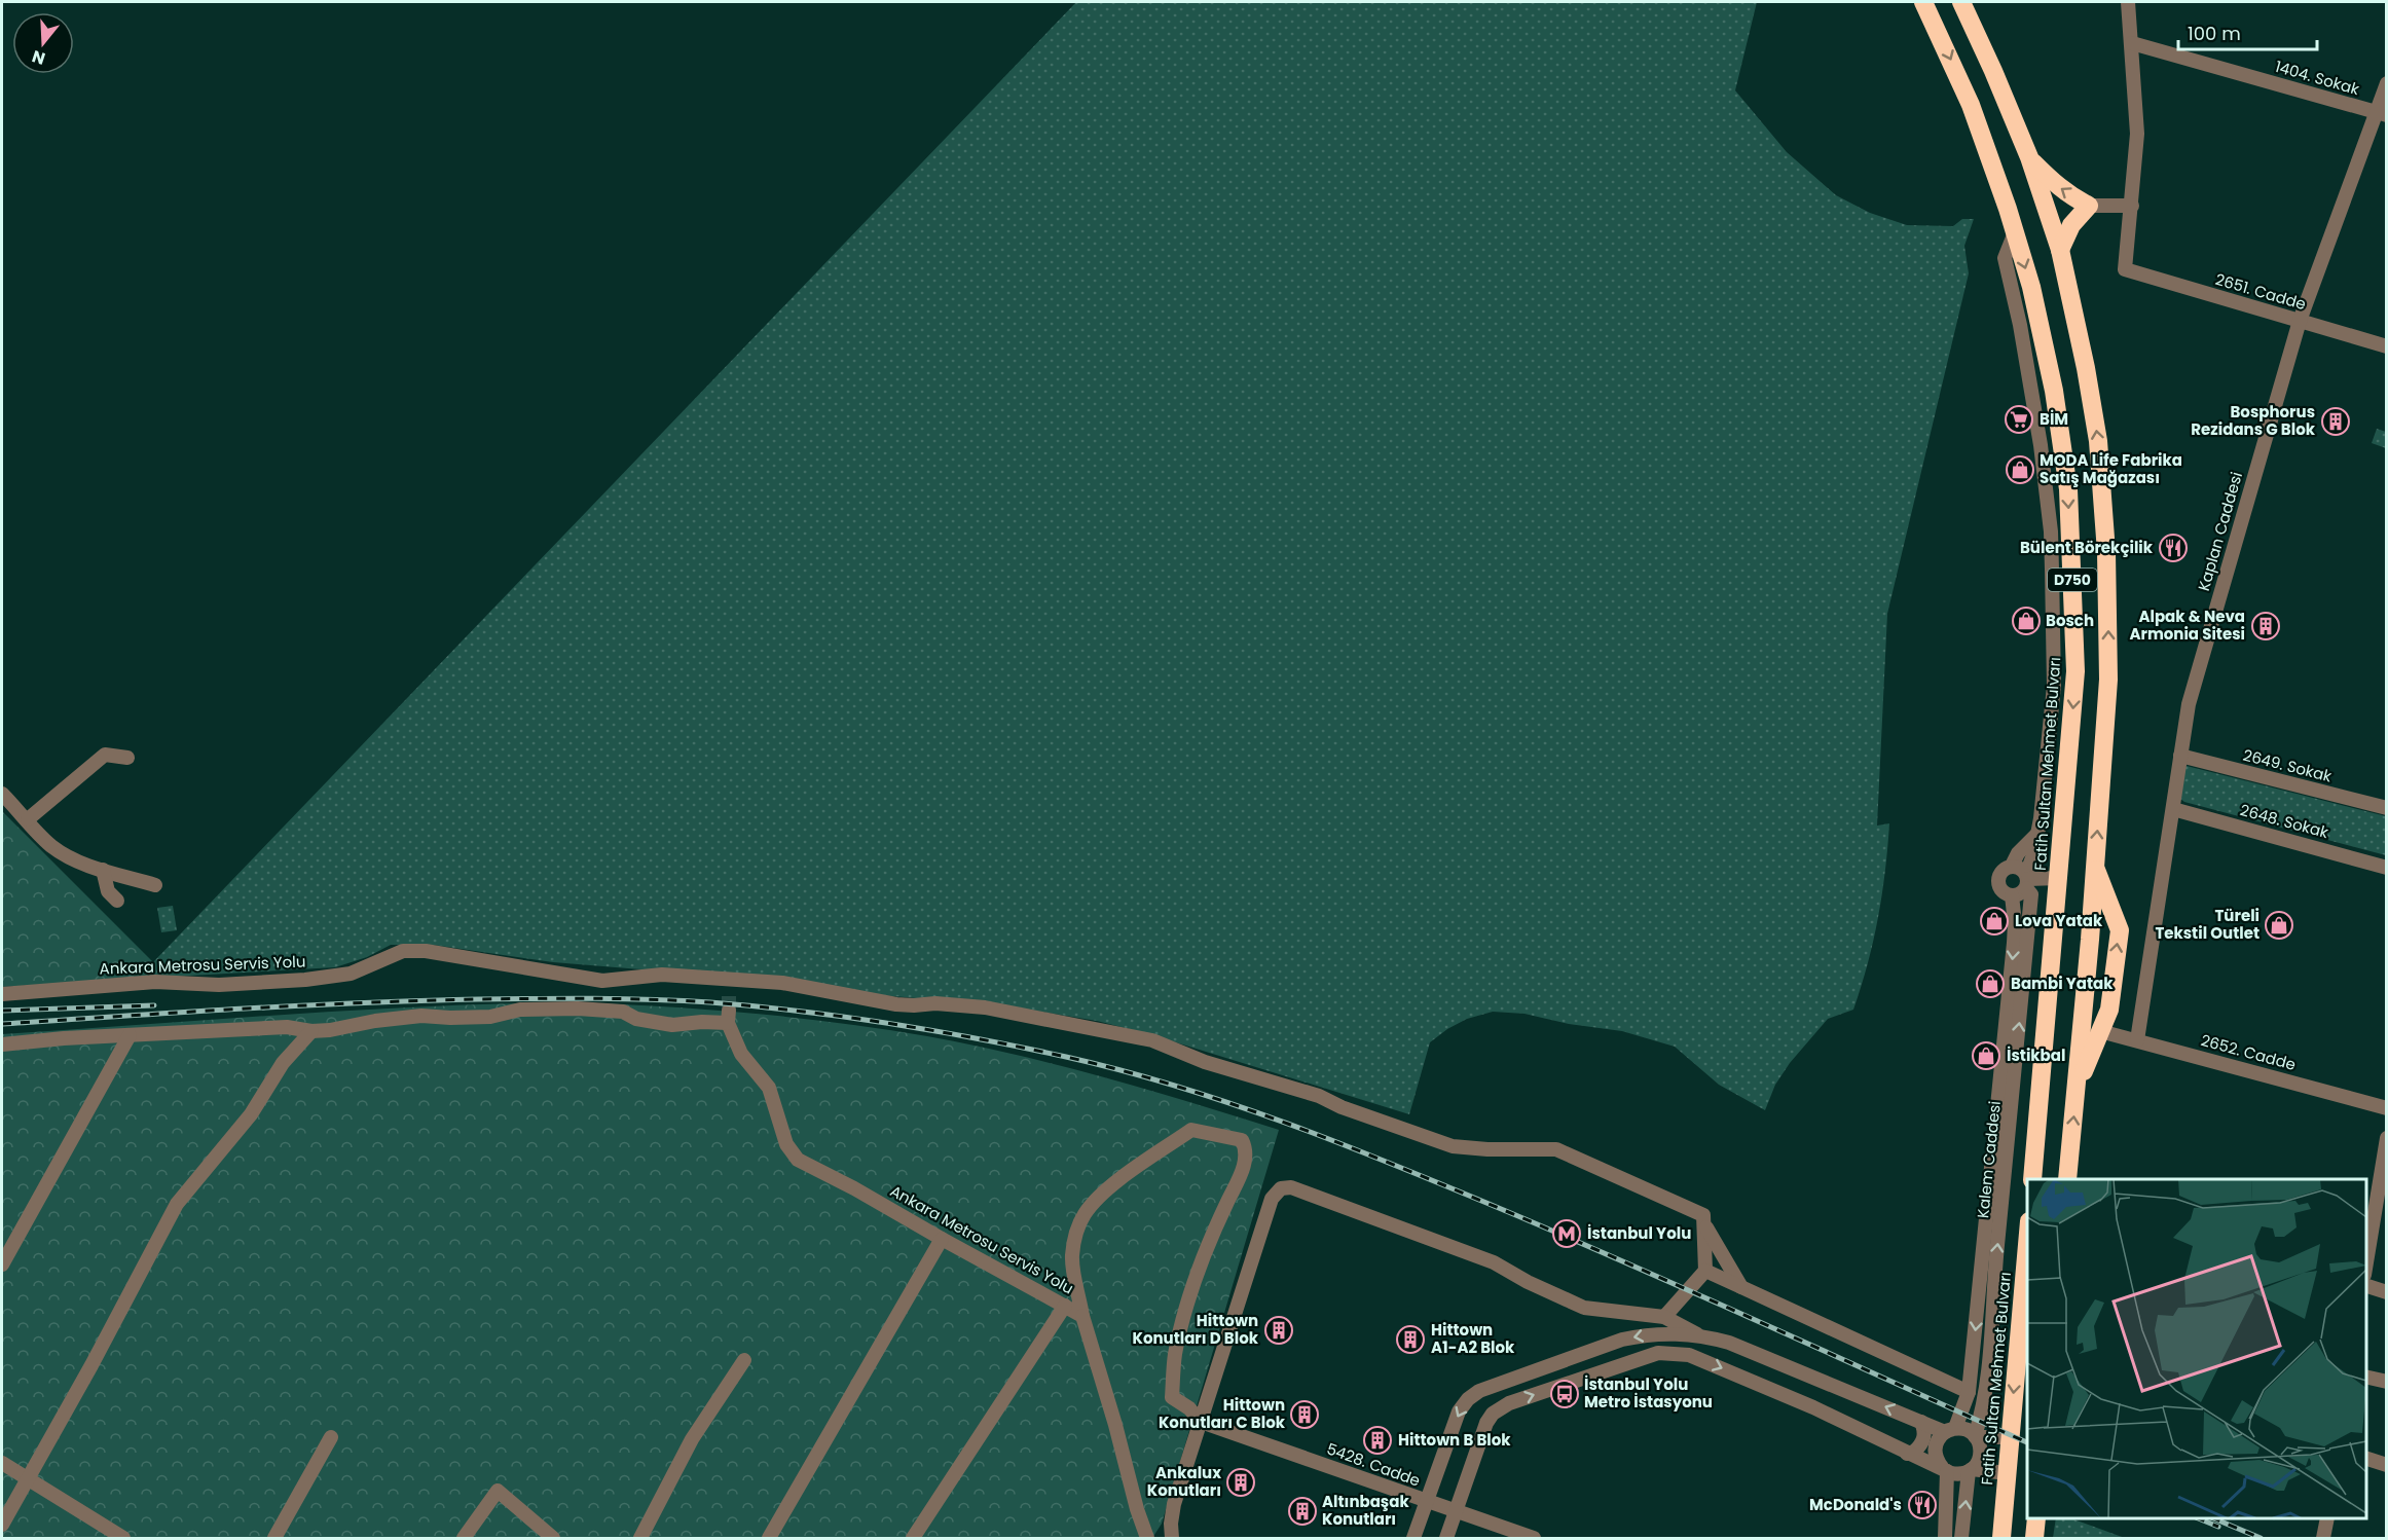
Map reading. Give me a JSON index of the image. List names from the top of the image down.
{
  "streets": {
    "highway": ["D750", "Fatih Sultan Mehmet Bulvarı"],
    "street": [
      "1404. Sokak",
      "2651. Cadde",
      "Kaplan Caddesi",
      "2649. Sokak",
      "2648. Sokak",
      "Ankara Metrosu Servis Yolu",
      "2652. Cadde",
      "Kalem Caddesi",
      "5428. Cadde"
    ]
  },
  "crossings": [
    ["1404. Sokak", "Kaplan Caddesi"],
    ["2651. Cadde", "Kaplan Caddesi"],
    ["Kaplan Caddesi", "2649. Sokak"],
    ["Kaplan Caddesi", "2648. Sokak"],
    ["Kaplan Caddesi", "2652. Cadde"],
    ["Ankara Metrosu Servis Yolu", "5428. Cadde"]
  ],
  "places": {
    "supermarket": ["BİM"],
    "building": [
      "Bosphorus Rezidans G Blok",
      "Alpak & Neva Armonia Sitesi",
      "Hittown Konutları D Blok",
      "Hittown A1-A2 Blok",
      "Hittown Konutları C Blok",
      "Hittown B Blok",
      "Ankalux Konutları",
      "Altınbaşak Konutları"
    ],
    "shop": [
      "MODA Life Fabrika Satış Mağazası",
      "Bosch",
      "Lova Yatak",
      "Türeli Tekstil Outlet",
      "Bambi Yatak",
      "İstikbal"
    ],
    "restaurant": ["Bülent Börekçilik", "McDonald's"],
    "metro station": ["İstanbul Yolu"],
    "bus stop": ["İstanbul Yolu Metro İstasyonu"]
  },
  "scale_bar": "100 m",
  "north": "bottom"
}
